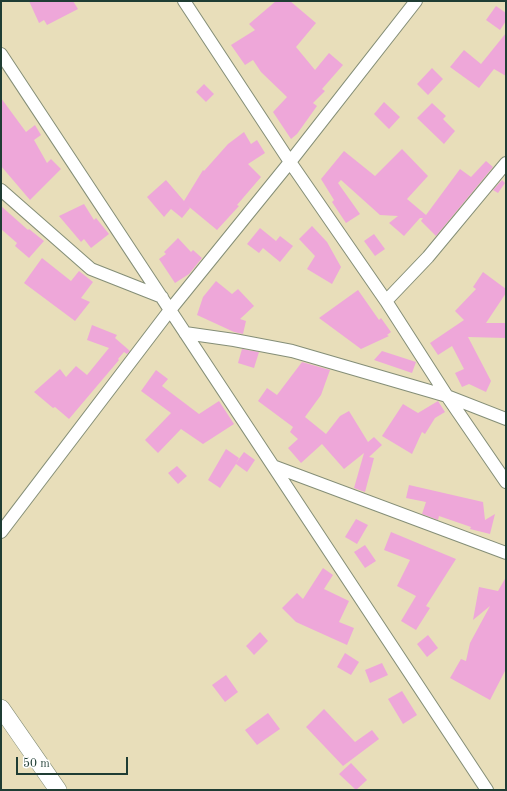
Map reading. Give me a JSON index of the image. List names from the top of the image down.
{
  "scale_bar": "50 m"
}
